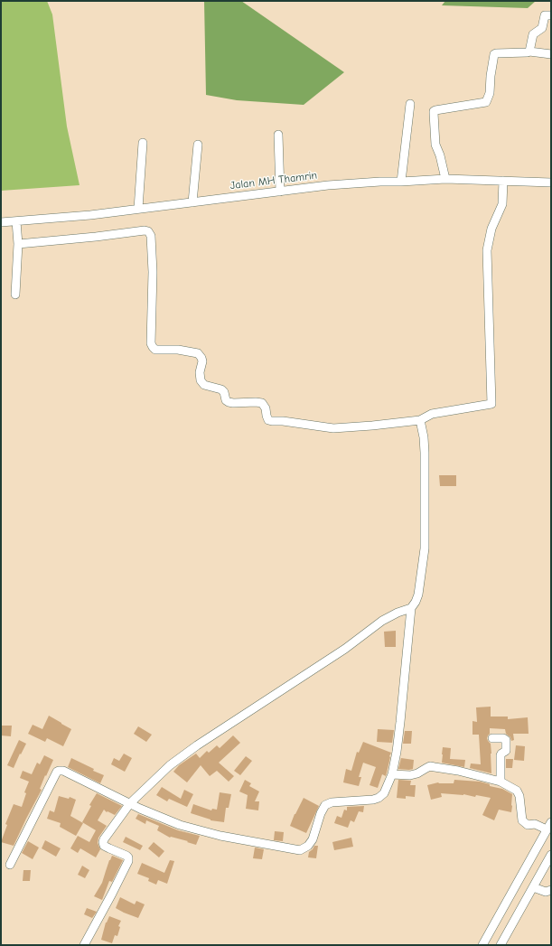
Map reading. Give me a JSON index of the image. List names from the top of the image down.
{
  "streets": {
    "street": ["Jalan MH Thamrin"]
  }
}
